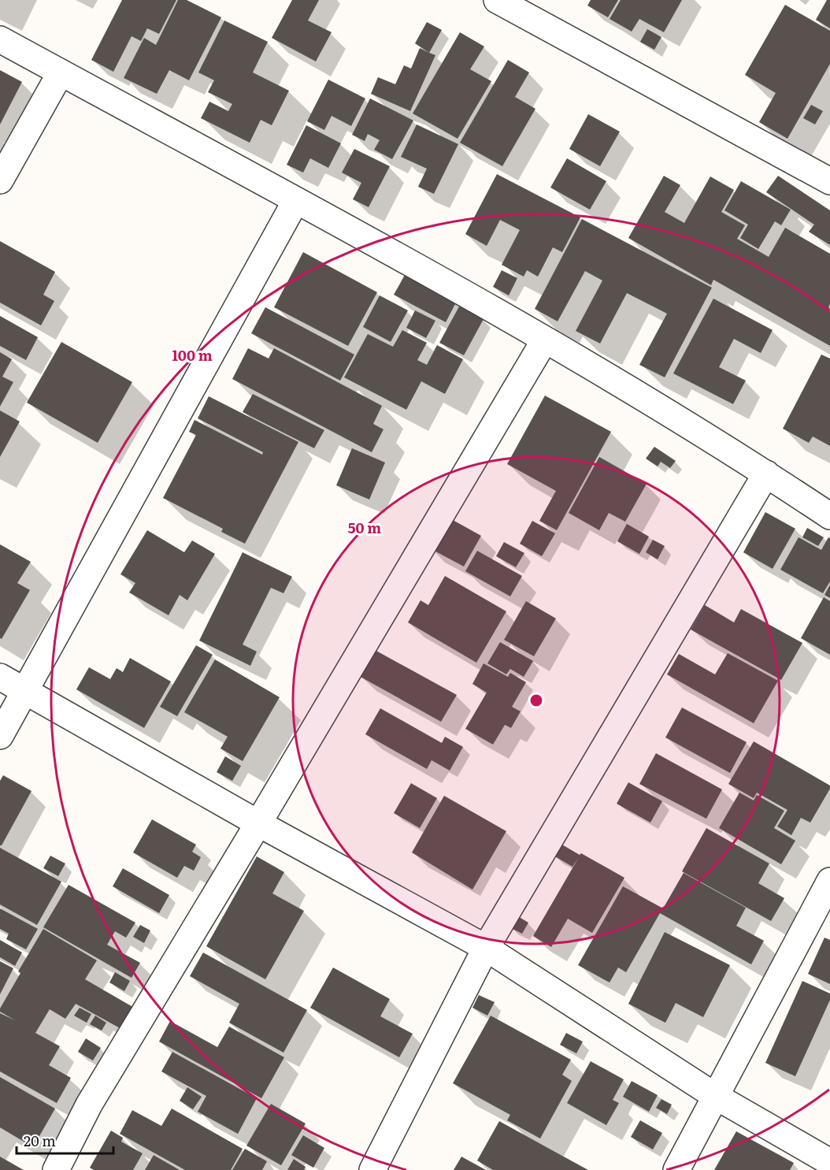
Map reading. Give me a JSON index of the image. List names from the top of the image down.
{
  "scale_bar": "20 m",
  "rings": ["100 m", "50 m"]
}
